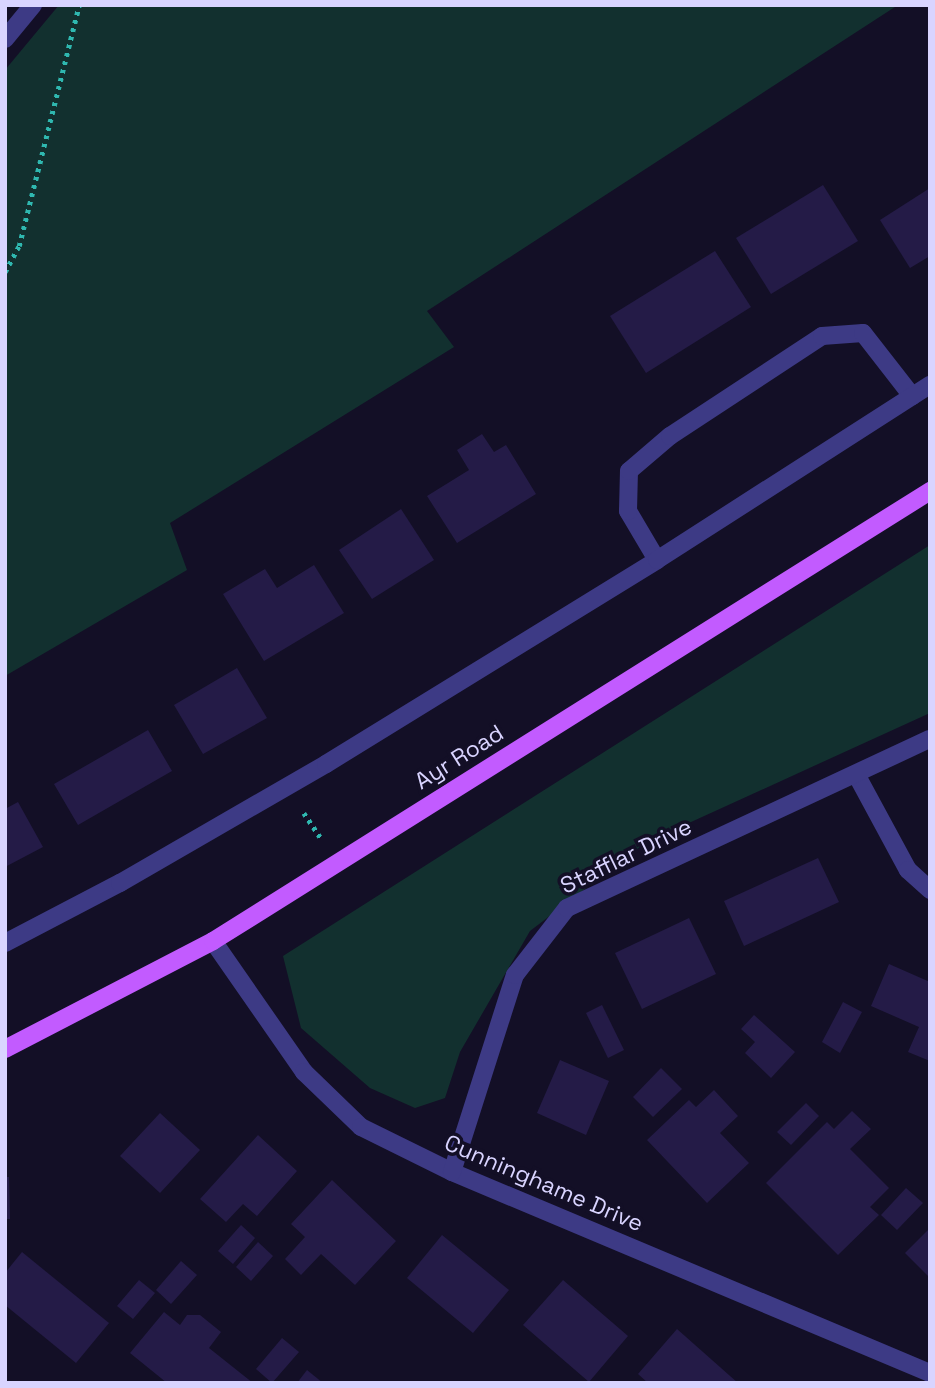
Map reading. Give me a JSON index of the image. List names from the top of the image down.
{
  "streets": {
    "main road": ["Ayr Road"],
    "street": ["Stafflar Drive", "Cunninghame Drive"]
  },
  "crossings": [
    ["Ayr Road", "Cunninghame Drive"],
    ["Stafflar Drive", "Cunninghame Drive"]
  ]
}
